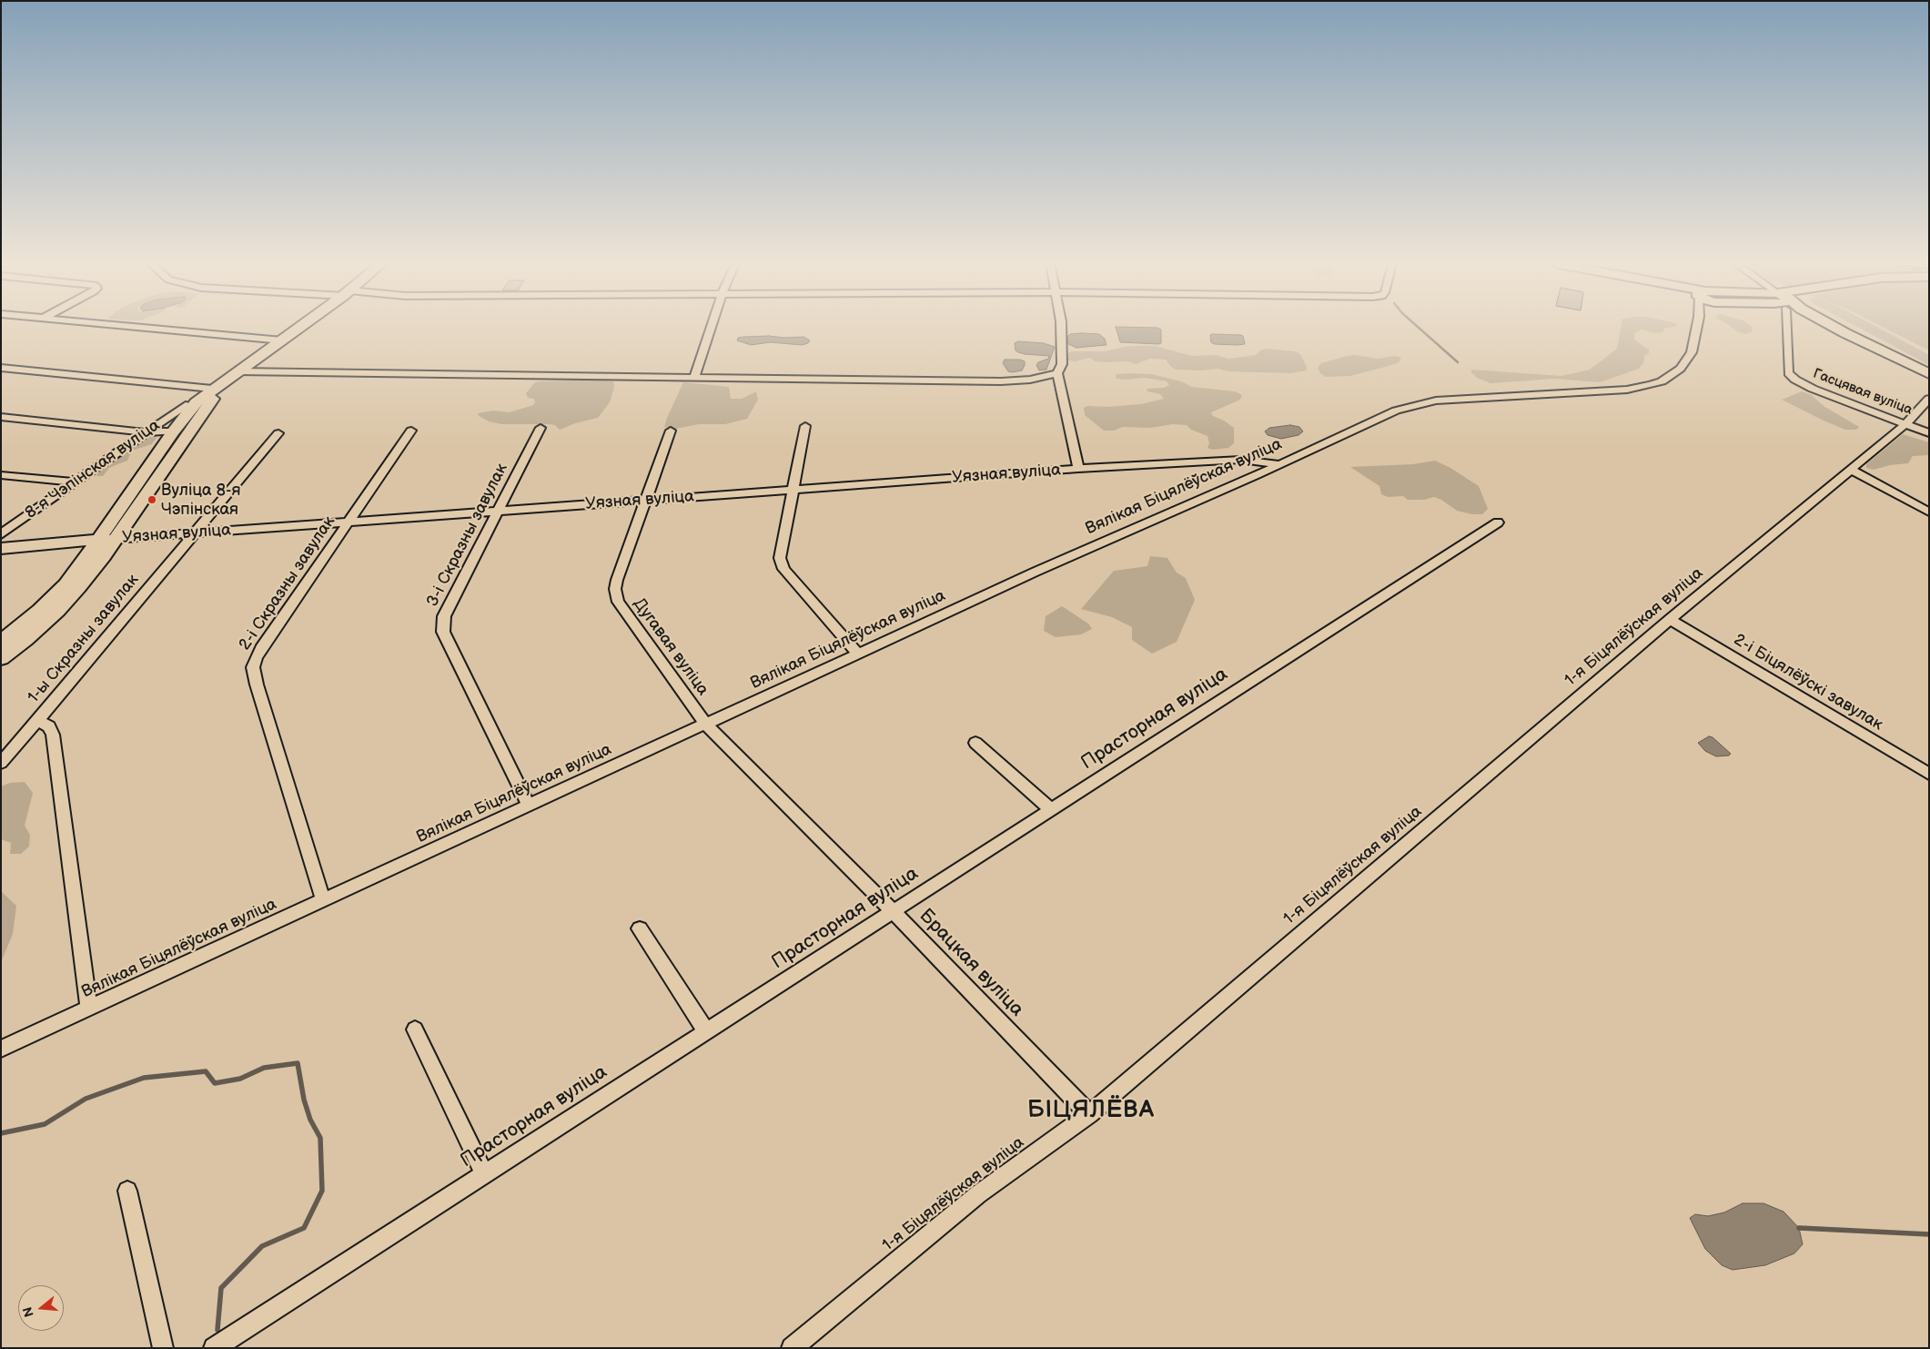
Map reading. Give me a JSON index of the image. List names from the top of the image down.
{
  "streets": {
    "main road": ["8-я Чэпінская вуліца", "Уязная вуліца"],
    "street": [
      "Гасцявая вуліца",
      "Вялікая Біцялёўская вуліца",
      "3-і Скразны завулак",
      "2-і Скразны завулак",
      "1-я Біцялёўская вуліца",
      "1-ы Скразны завулак",
      "Дугавая вуліца",
      "2-і Біцялёўскі завулак",
      "Прасторная вуліца",
      "Брацкая вуліца"
    ]
  },
  "crossings": [
    ["Гасцявая вуліца", "1-я Біцялёўская вуліца"],
    ["8-я Чэпінская вуліца", "Уязная вуліца"],
    ["Уязная вуліца", "Вялікая Біцялёўская вуліца"],
    ["Уязная вуліца", "3-і Скразны завулак"],
    ["Уязная вуліца", "2-і Скразны завулак"],
    ["Уязная вуліца", "1-ы Скразны завулак"],
    ["Уязная вуліца", "Дугавая вуліца"],
    ["Вялікая Біцялёўская вуліца", "3-і Скразны завулак"],
    ["Вялікая Біцялёўская вуліца", "2-і Скразны завулак"],
    ["Вялікая Біцялёўская вуліца", "1-ы Скразны завулак"],
    ["Вялікая Біцялёўская вуліца", "Дугавая вуліца"],
    ["Вялікая Біцялёўская вуліца", "Брацкая вуліца"],
    ["1-я Біцялёўская вуліца", "2-і Біцялёўскі завулак"],
    ["1-я Біцялёўская вуліца", "Брацкая вуліца"],
    ["Дугавая вуліца", "Брацкая вуліца"],
    ["Прасторная вуліца", "Брацкая вуліца"]
  ],
  "districts": ["БІЦЯЛЁВА"],
  "places": ["Вуліца 8-я Чэпінская"],
  "north": "left"
}
